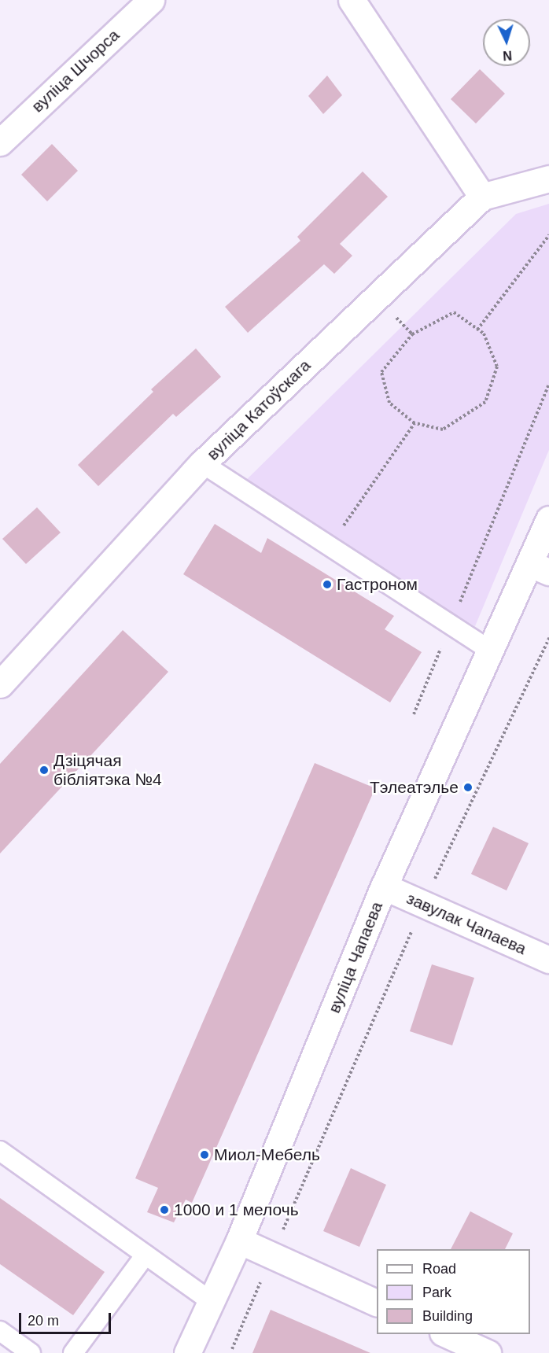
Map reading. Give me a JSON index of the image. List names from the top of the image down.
{
  "streets": {
    "street": [
      "вуліца Шчорса",
      "вуліца Катоўскага",
      "завулак Чапаева",
      "вуліца Чапаева"
    ]
  },
  "crossings": [
    ["завулак Чапаева", "вуліца Чапаева"]
  ],
  "places": [
    "Гастроном",
    "Дзіцячая бібліятэка №4",
    "Тэлеатэлье",
    "Миол-Мебель",
    "1000 и 1 мелочь"
  ],
  "legend": ["Road", "Park", "Building"],
  "scale_bar": "20 m",
  "north": "bottom"
}
